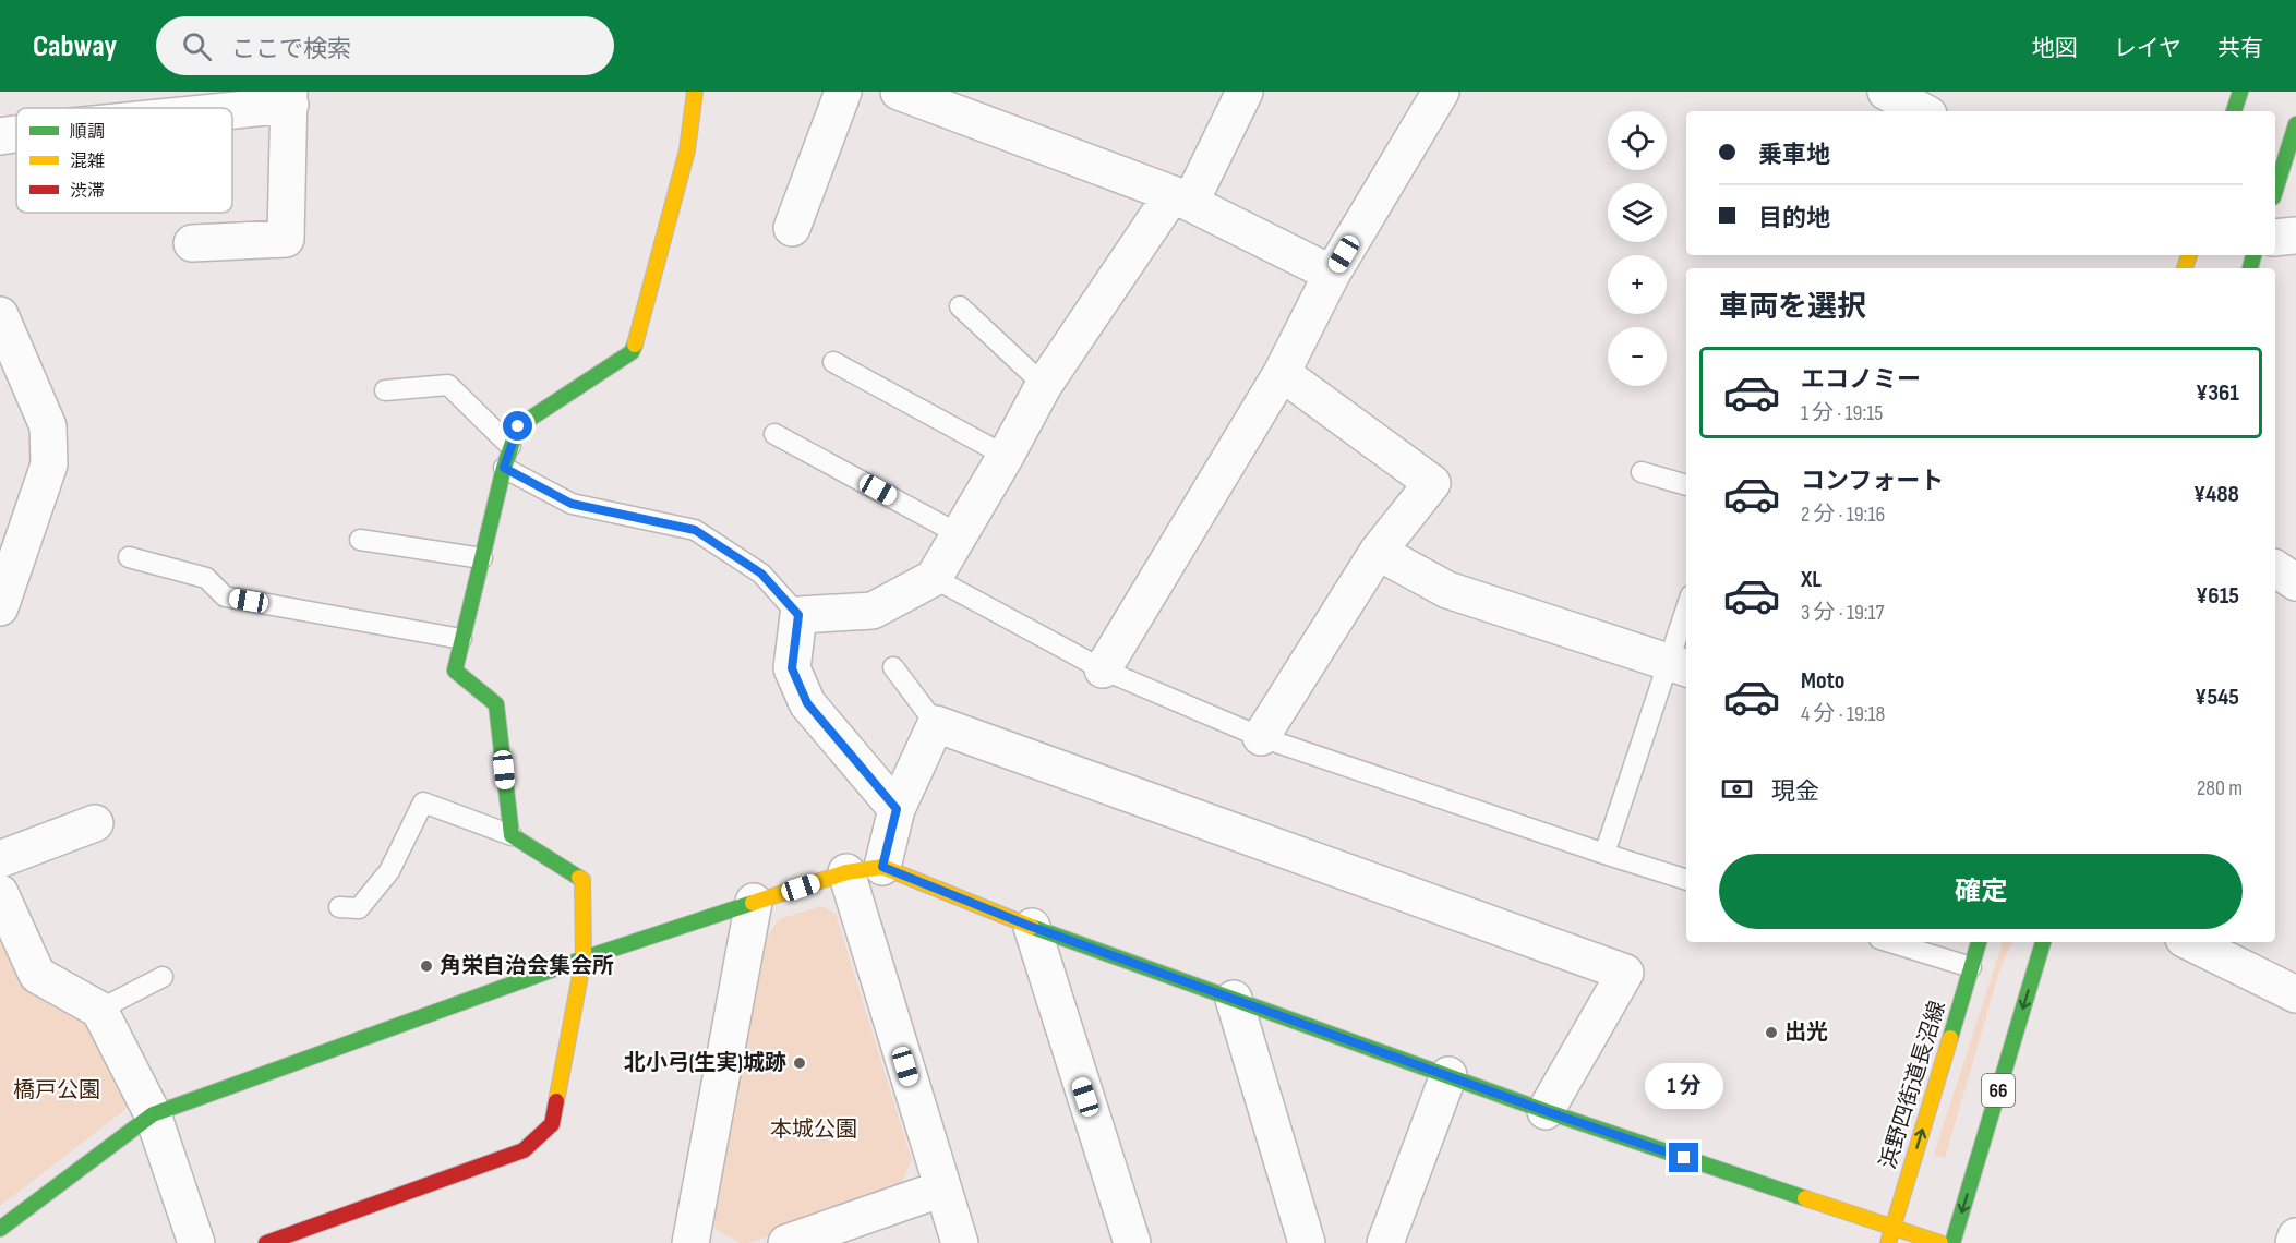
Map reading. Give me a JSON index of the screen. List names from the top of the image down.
{
  "streets": {
    "street": ["浜野四街道長沼線", "66"]
  },
  "parks": ["橋戸公園", "本城公園"],
  "places": ["角栄自治会集会所", "出光", "北小弓(生実)城跡"],
  "legend": ["順調", "混雑", "渋滞"],
  "page": {
    "header": "Cabway",
    "search": "ここで検索",
    "nav": ["地図", "レイヤ", "共有"],
    "map_buttons": ["+", "−"],
    "banner": ["乗車地", "目的地"],
    "heading": "車両を選択",
    "list": [
      {
        "name": "エコノミー",
        "note": "1 分 · 19:15",
        "value": "¥361"
      },
      {
        "name": "コンフォート",
        "note": "2 分 · 19:16",
        "value": "¥488"
      },
      {
        "name": "XL",
        "note": "3 分 · 19:17",
        "value": "¥615"
      },
      {
        "name": "Moto",
        "note": "4 分 · 19:18",
        "value": "¥545"
      }
    ],
    "pay": ["現金", "280 m"],
    "buttons": "確定",
    "bubble": "1 分"
  }
}
